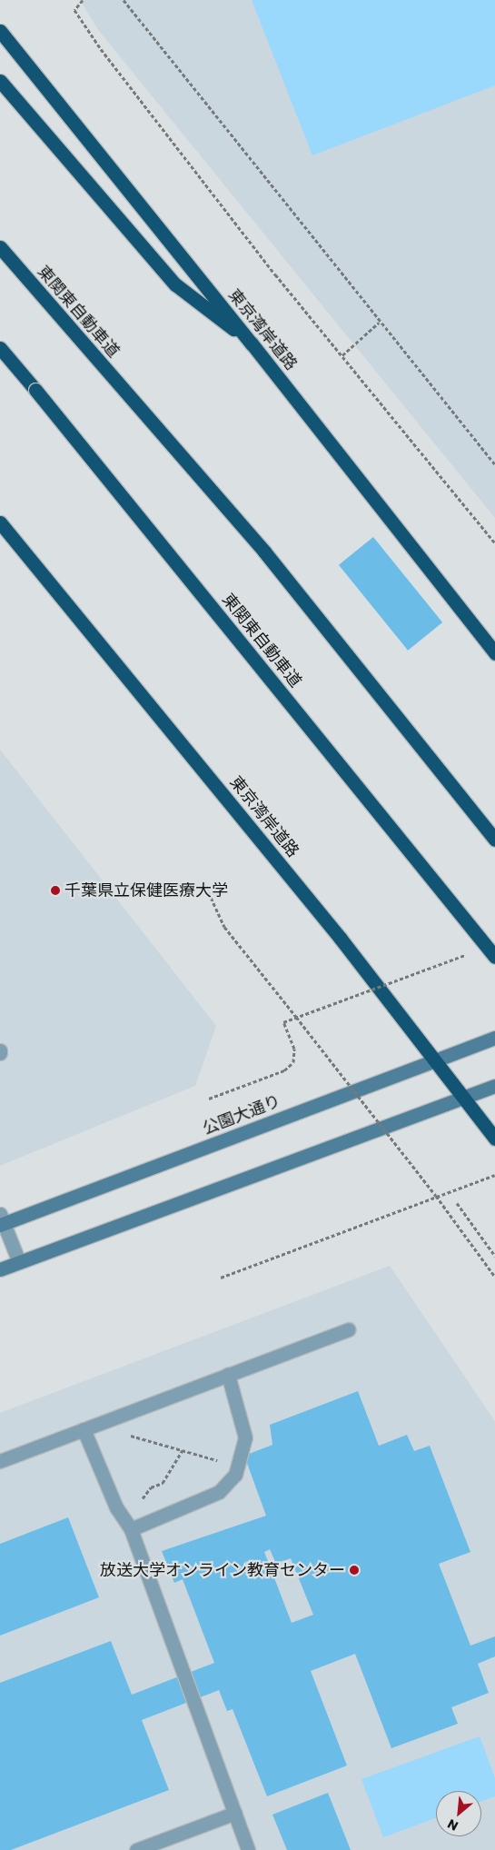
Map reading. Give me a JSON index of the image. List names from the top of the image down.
{
  "streets": {
    "highway": ["東関東自動車道", "東京湾岸道路"],
    "street": ["公園大通り"]
  },
  "crossings": [
    ["東京湾岸道路", "公園大通り"]
  ],
  "places": ["千葉県立保健医療大学", "放送大学オンライン教育センター"],
  "north": "bottom left"
}
